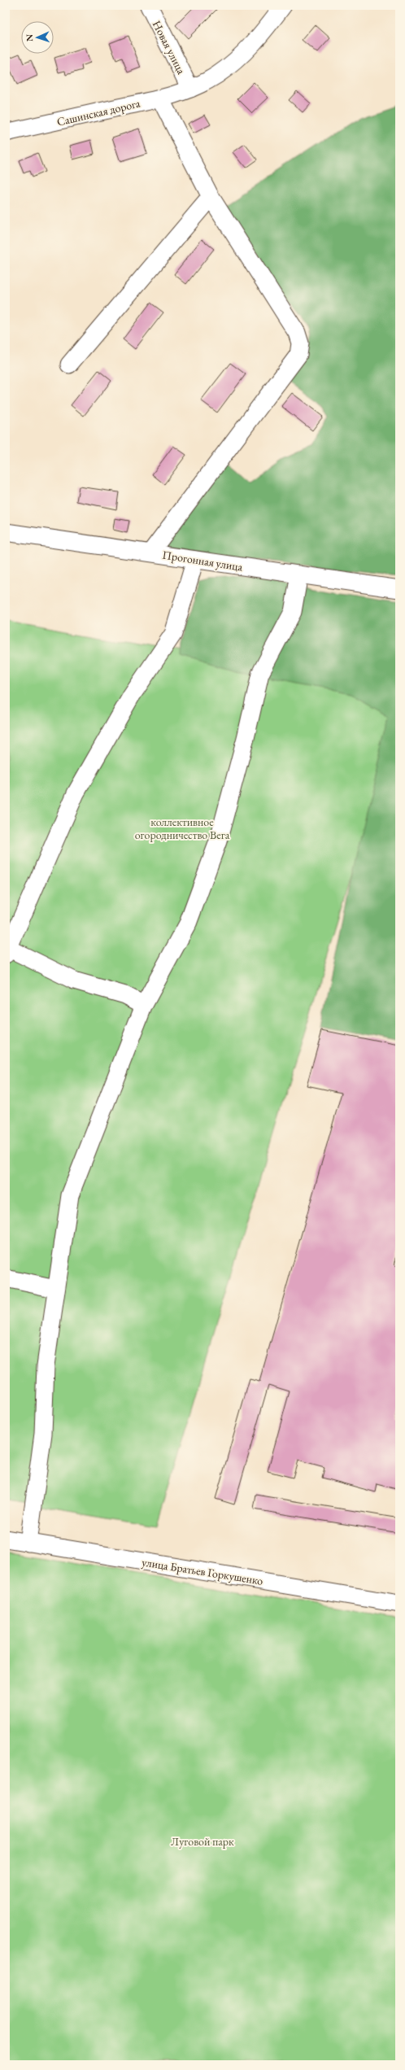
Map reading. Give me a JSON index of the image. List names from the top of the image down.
{
  "streets": {
    "street": [
      "Новая улица",
      "Сашинская дорога",
      "Прогонная улица",
      "улица Братьев Горкушенко"
    ]
  },
  "crossings": [
    ["Новая улица", "Сашинская дорога"]
  ],
  "parks": ["коллективное огородничество Вега", "Луговой парк"],
  "north": "left"
}
